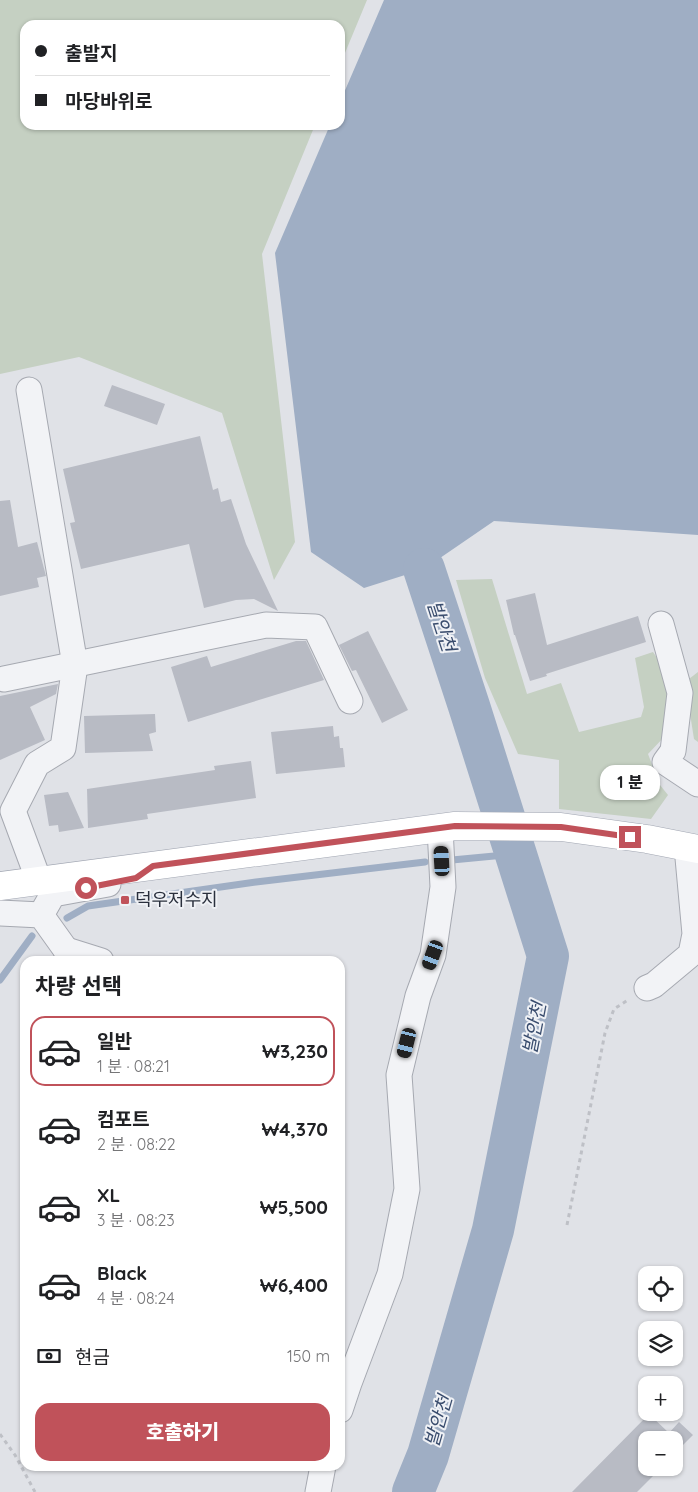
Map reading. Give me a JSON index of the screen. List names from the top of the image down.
{
  "water": ["발안천"],
  "places": {
    "transit": ["덕우저수지"]
  },
  "page": {
    "banner": ["출발지", "마당바위로"],
    "bubble": "1 분",
    "heading": "차량 선택",
    "list": [
      {
        "name": "일반",
        "note": "1 분 · 08:21",
        "value": "₩3,230"
      },
      {
        "name": "컴포트",
        "note": "2 분 · 08:22",
        "value": "₩4,370"
      },
      {
        "name": "XL",
        "note": "3 분 · 08:23",
        "value": "₩5,500"
      },
      {
        "name": "Black",
        "note": "4 분 · 08:24",
        "value": "₩6,400"
      }
    ],
    "map_buttons": ["+", "−"],
    "pay": ["현금", "150 m"],
    "buttons": "호출하기"
  }
}
